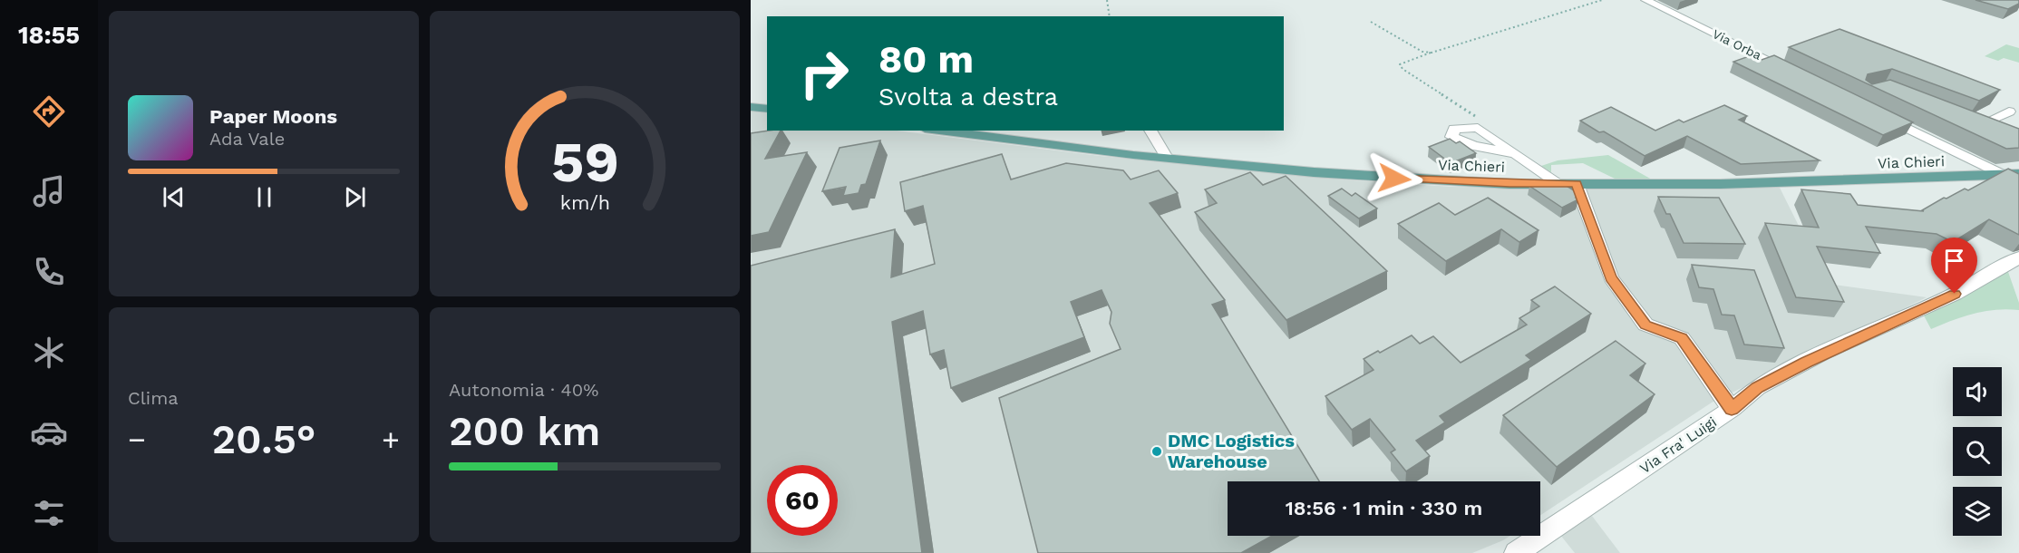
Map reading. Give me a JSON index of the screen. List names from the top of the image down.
{
  "streets": {
    "main road": ["Via Chieri"],
    "street": ["Via Orba", "Via Fra' Luigi"]
  },
  "places": ["DMC Logistics Warehouse"],
  "page": {
    "tabs": "18:55",
    "turn": ["80 m", "Svolta a destra"],
    "song": ["Paper Moons", "Ada Vale"],
    "tile": [
      "Clima",
      ["Autonomia · 40%", "200 km"]
    ],
    "heat": ["−", "20.5°", "+"],
    "limit": "60",
    "trip": "18:56 · 1 min · 330 m",
    "gauge": ["59", "km/h"]
  }
}
